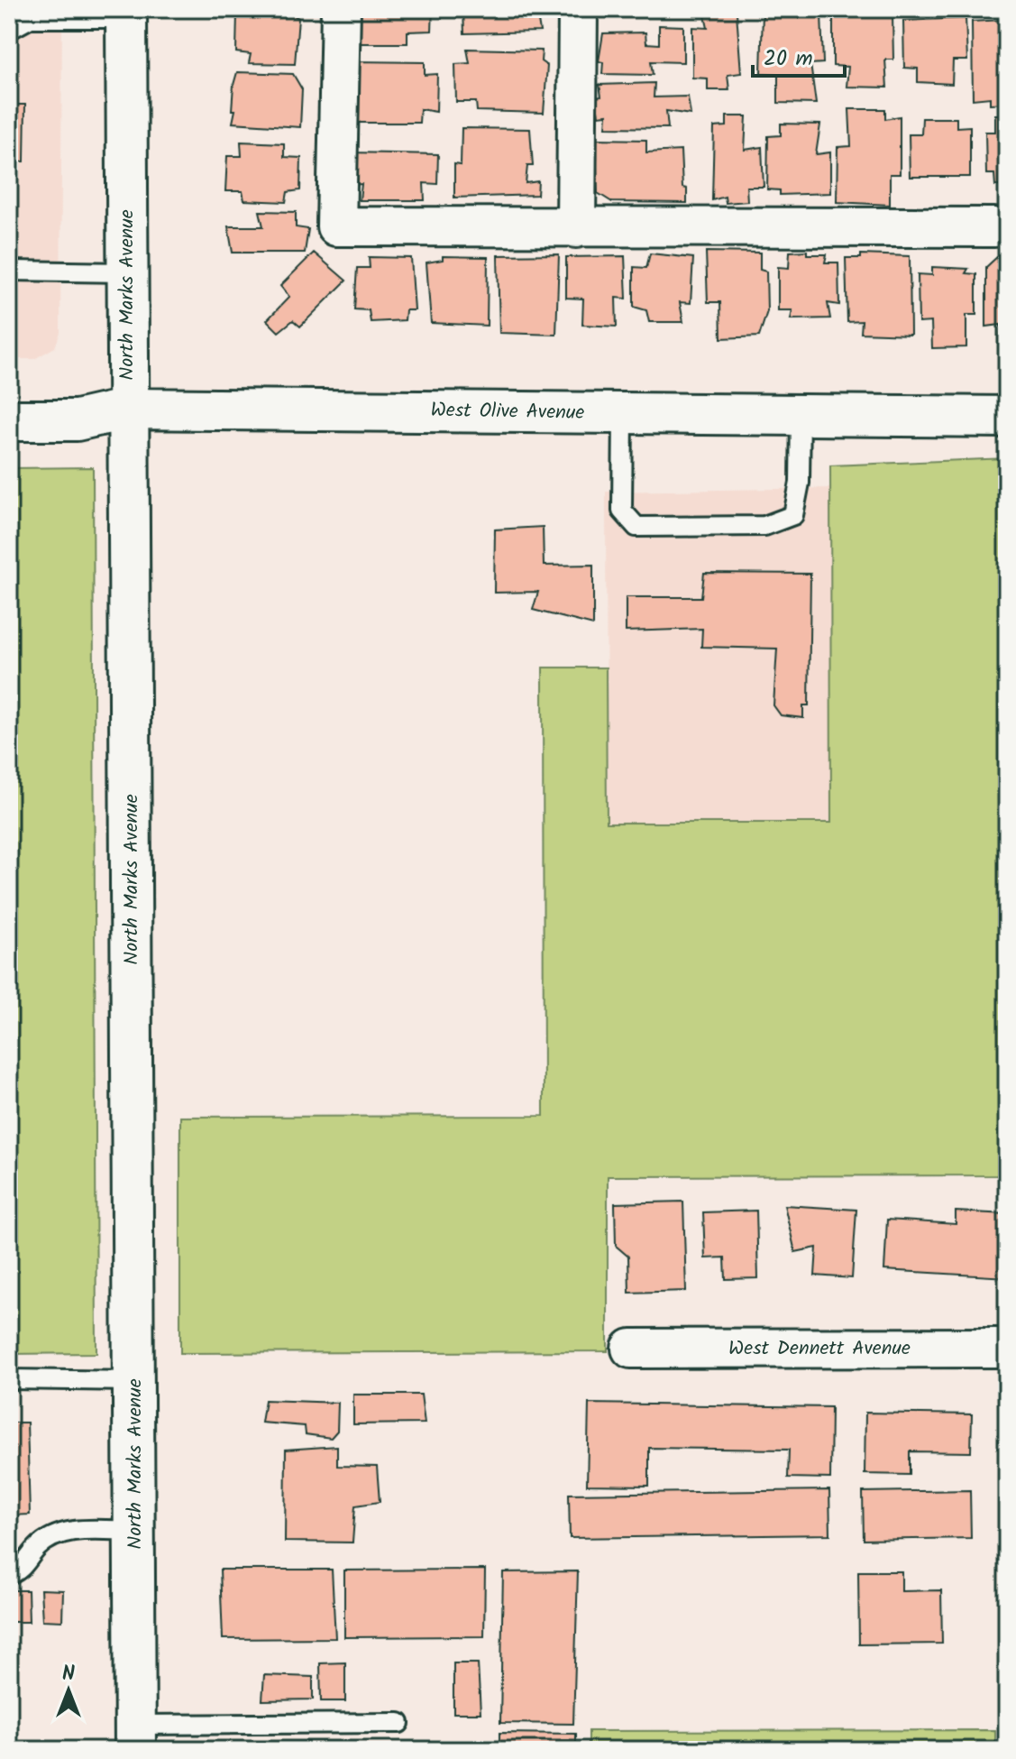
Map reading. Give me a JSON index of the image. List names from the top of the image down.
{
  "streets": {
    "main road": ["North Marks Avenue", "West Olive Avenue"],
    "street": ["West Dennett Avenue"]
  },
  "crossings": [
    ["North Marks Avenue", "West Olive Avenue"]
  ],
  "scale_bar": "20 m",
  "north": "top"
}
